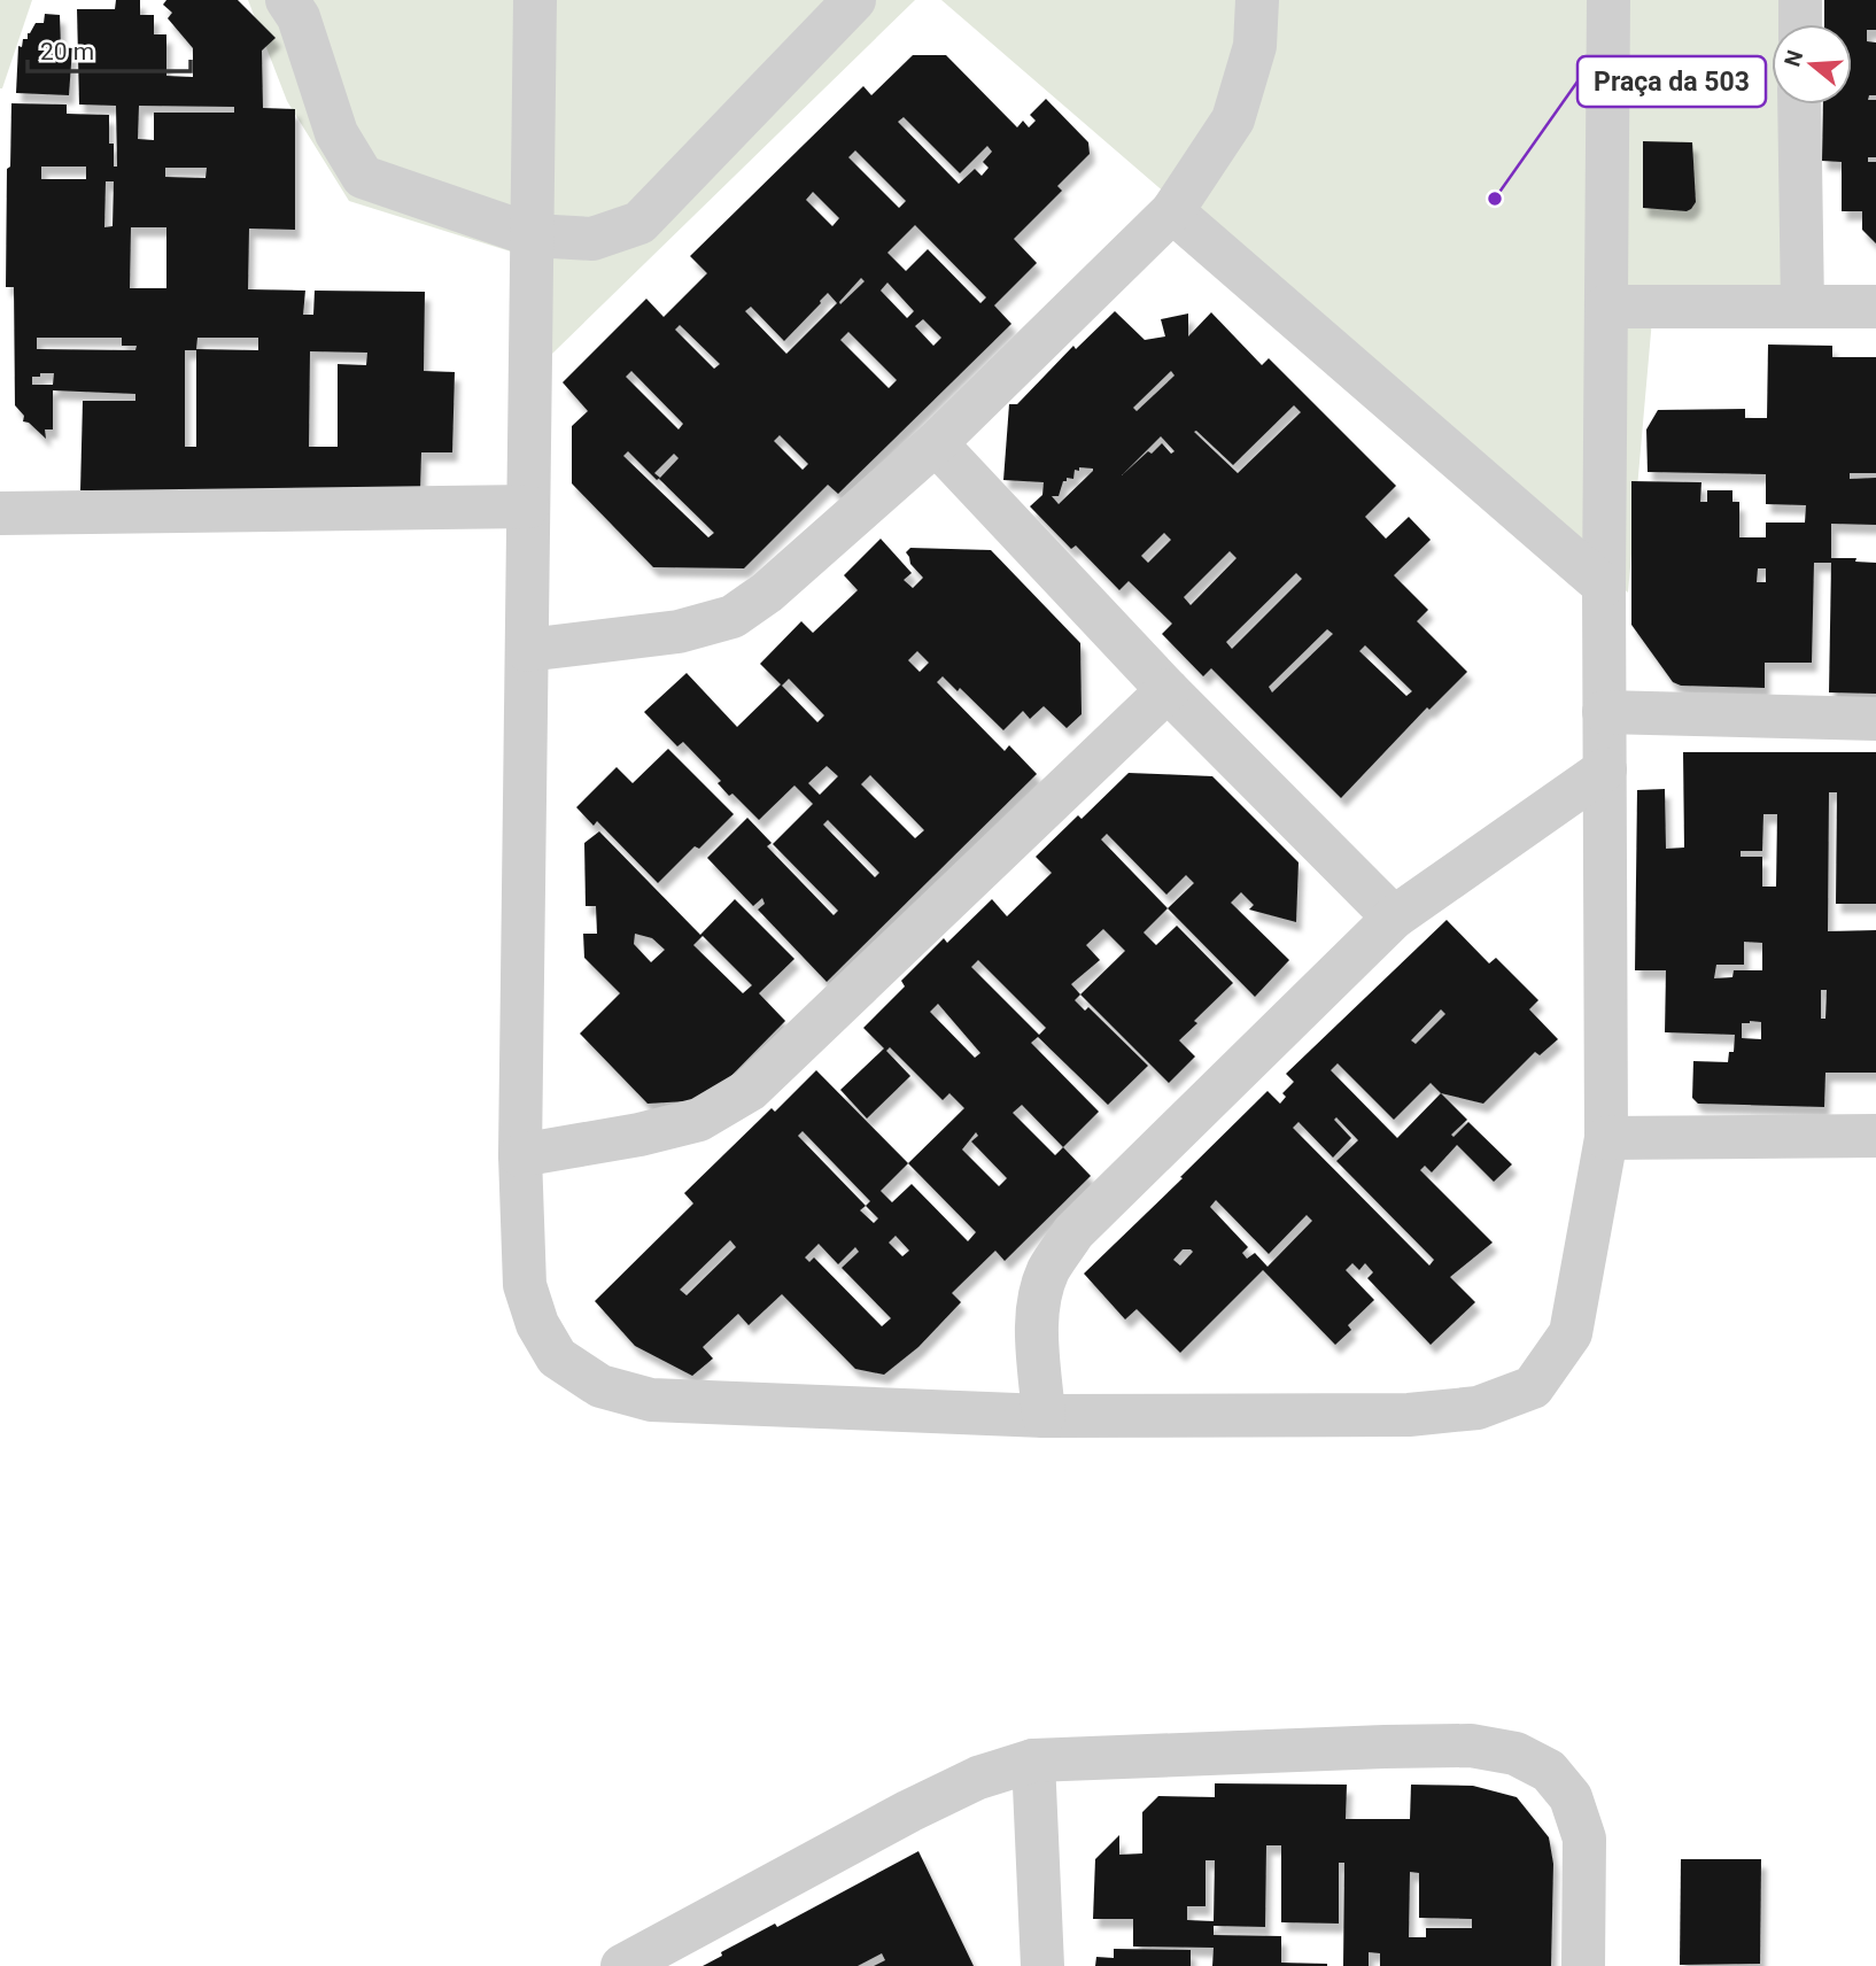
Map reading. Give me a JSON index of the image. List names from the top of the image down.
{
  "places": ["Praça da 503"],
  "scale_bar": "20 m",
  "north": "left"
}
